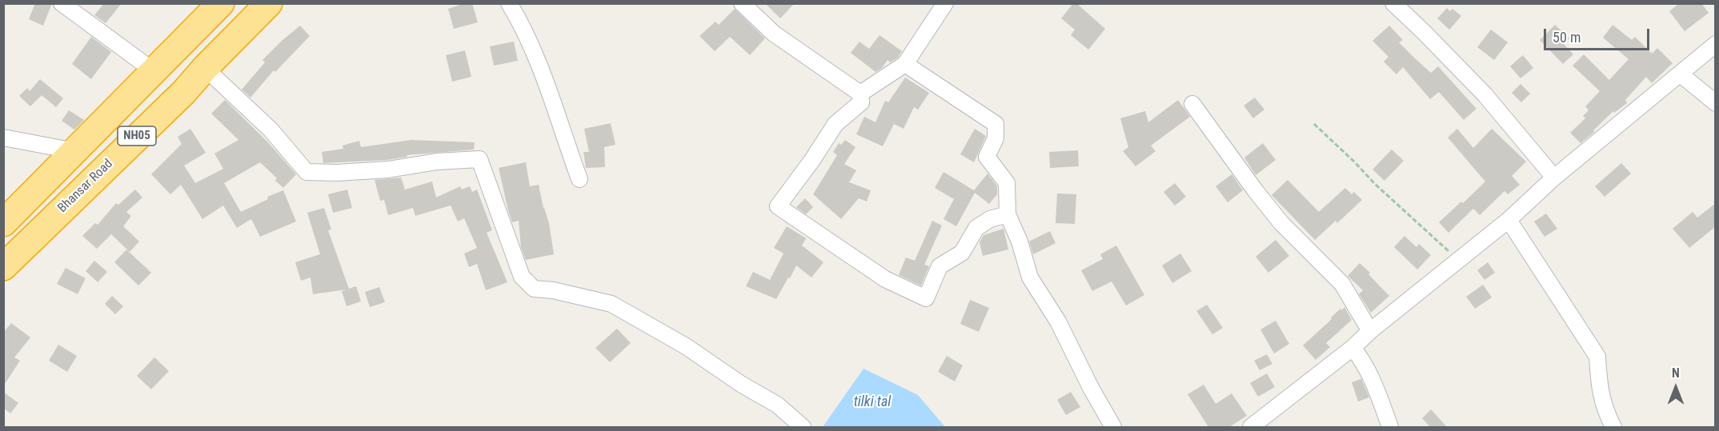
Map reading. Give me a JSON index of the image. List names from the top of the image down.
{
  "streets": {
    "highway": ["NH05", "Bhansar Road"]
  },
  "water": ["tilki tal"],
  "scale_bar": "50 m",
  "north": "top"
}
